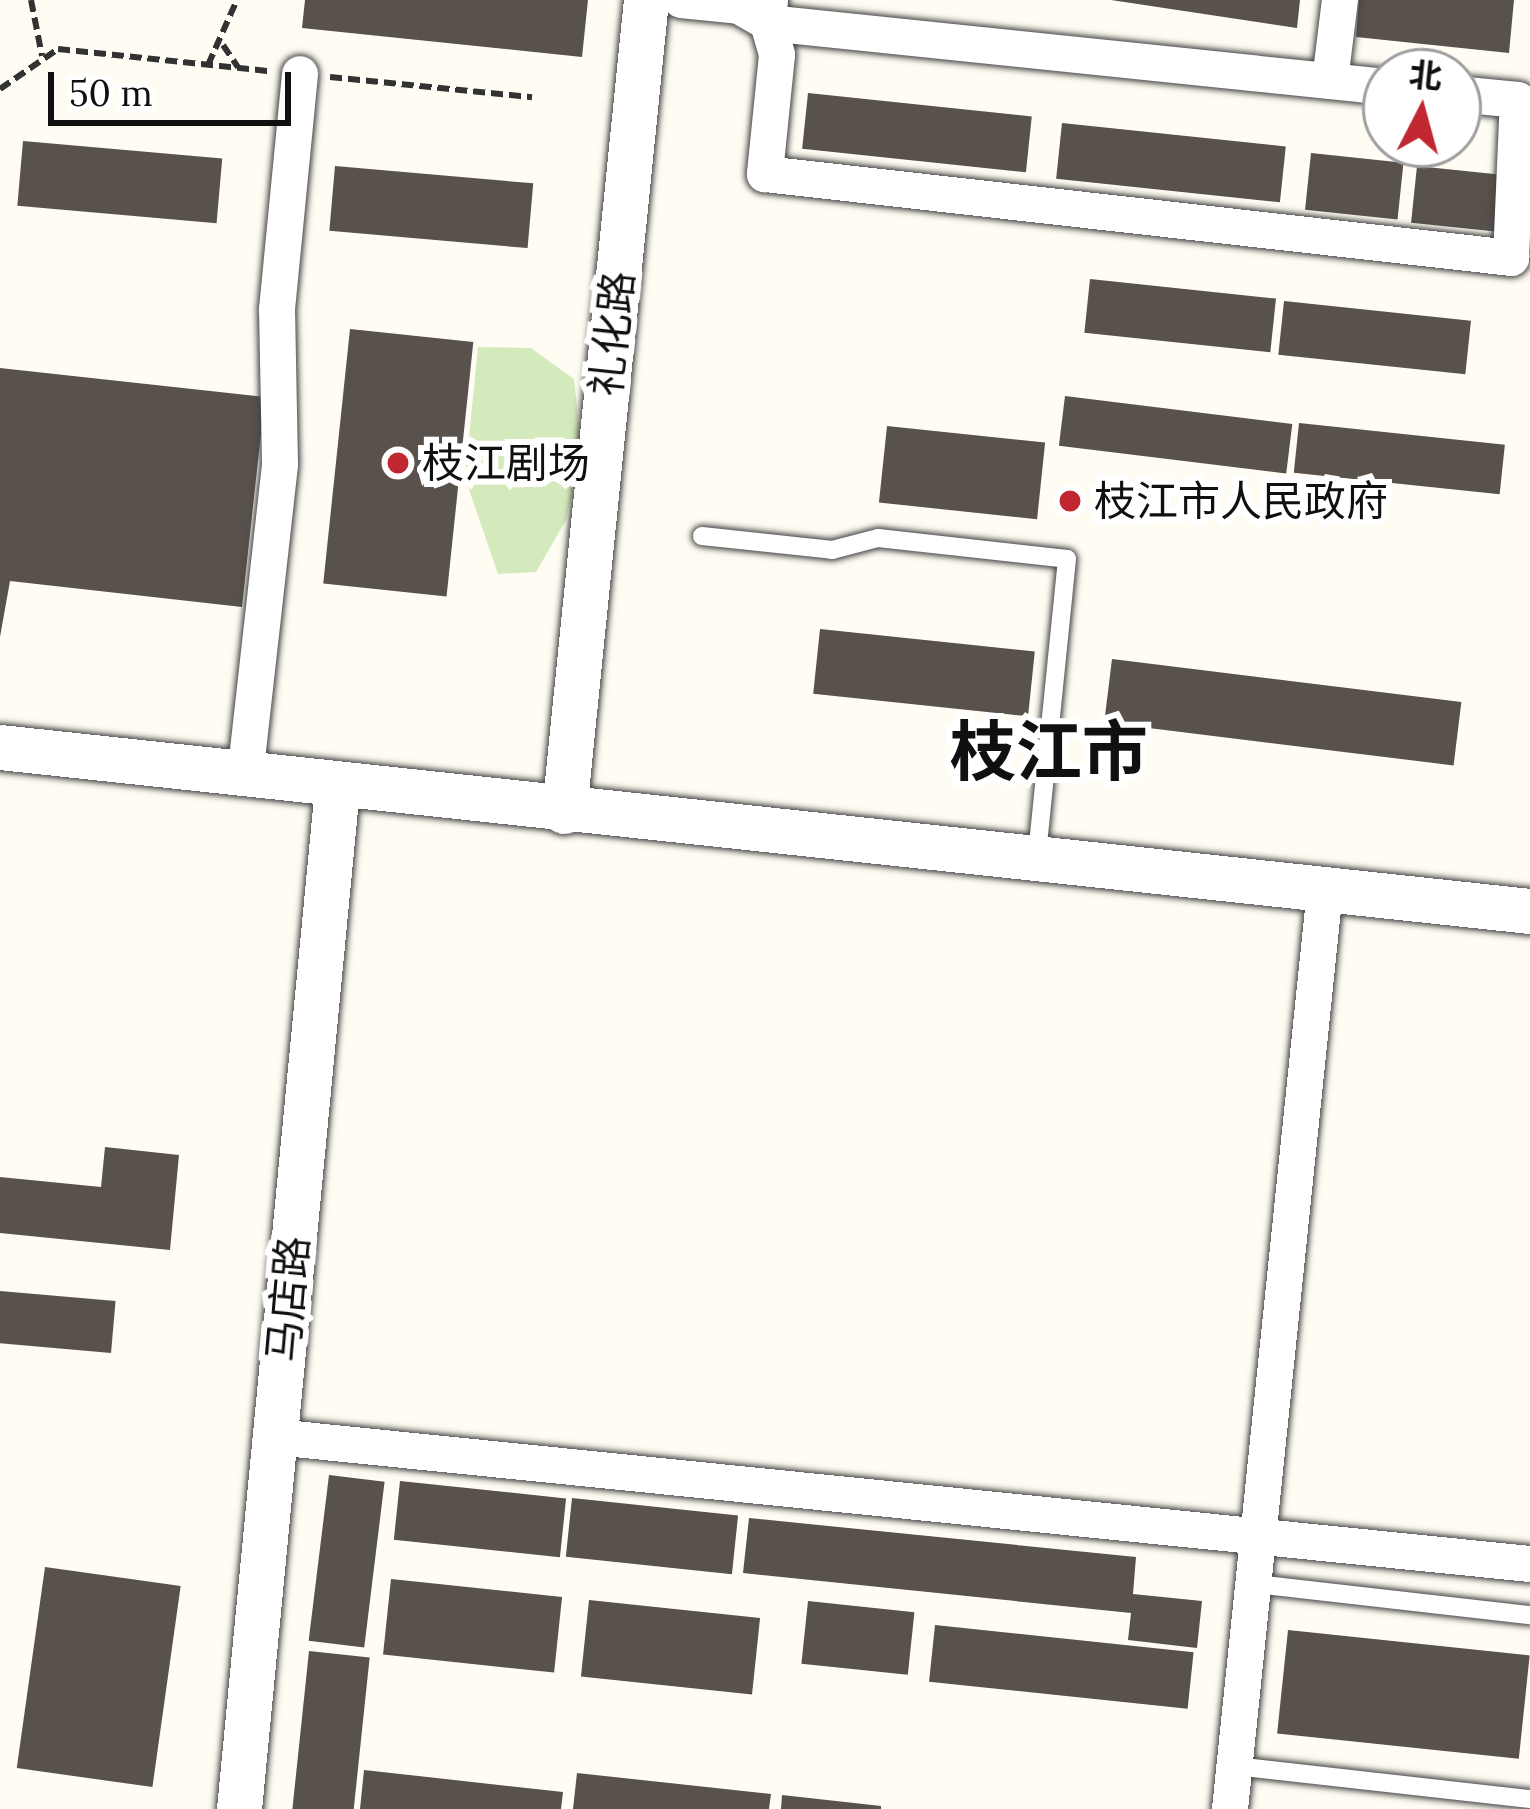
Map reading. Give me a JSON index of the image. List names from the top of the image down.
{
  "streets": {
    "street": ["礼化路", "马店路"]
  },
  "districts": ["枝江市"],
  "places": ["枝江剧场", "枝江市人民政府"],
  "scale_bar": "50 m",
  "north": "top"
}
